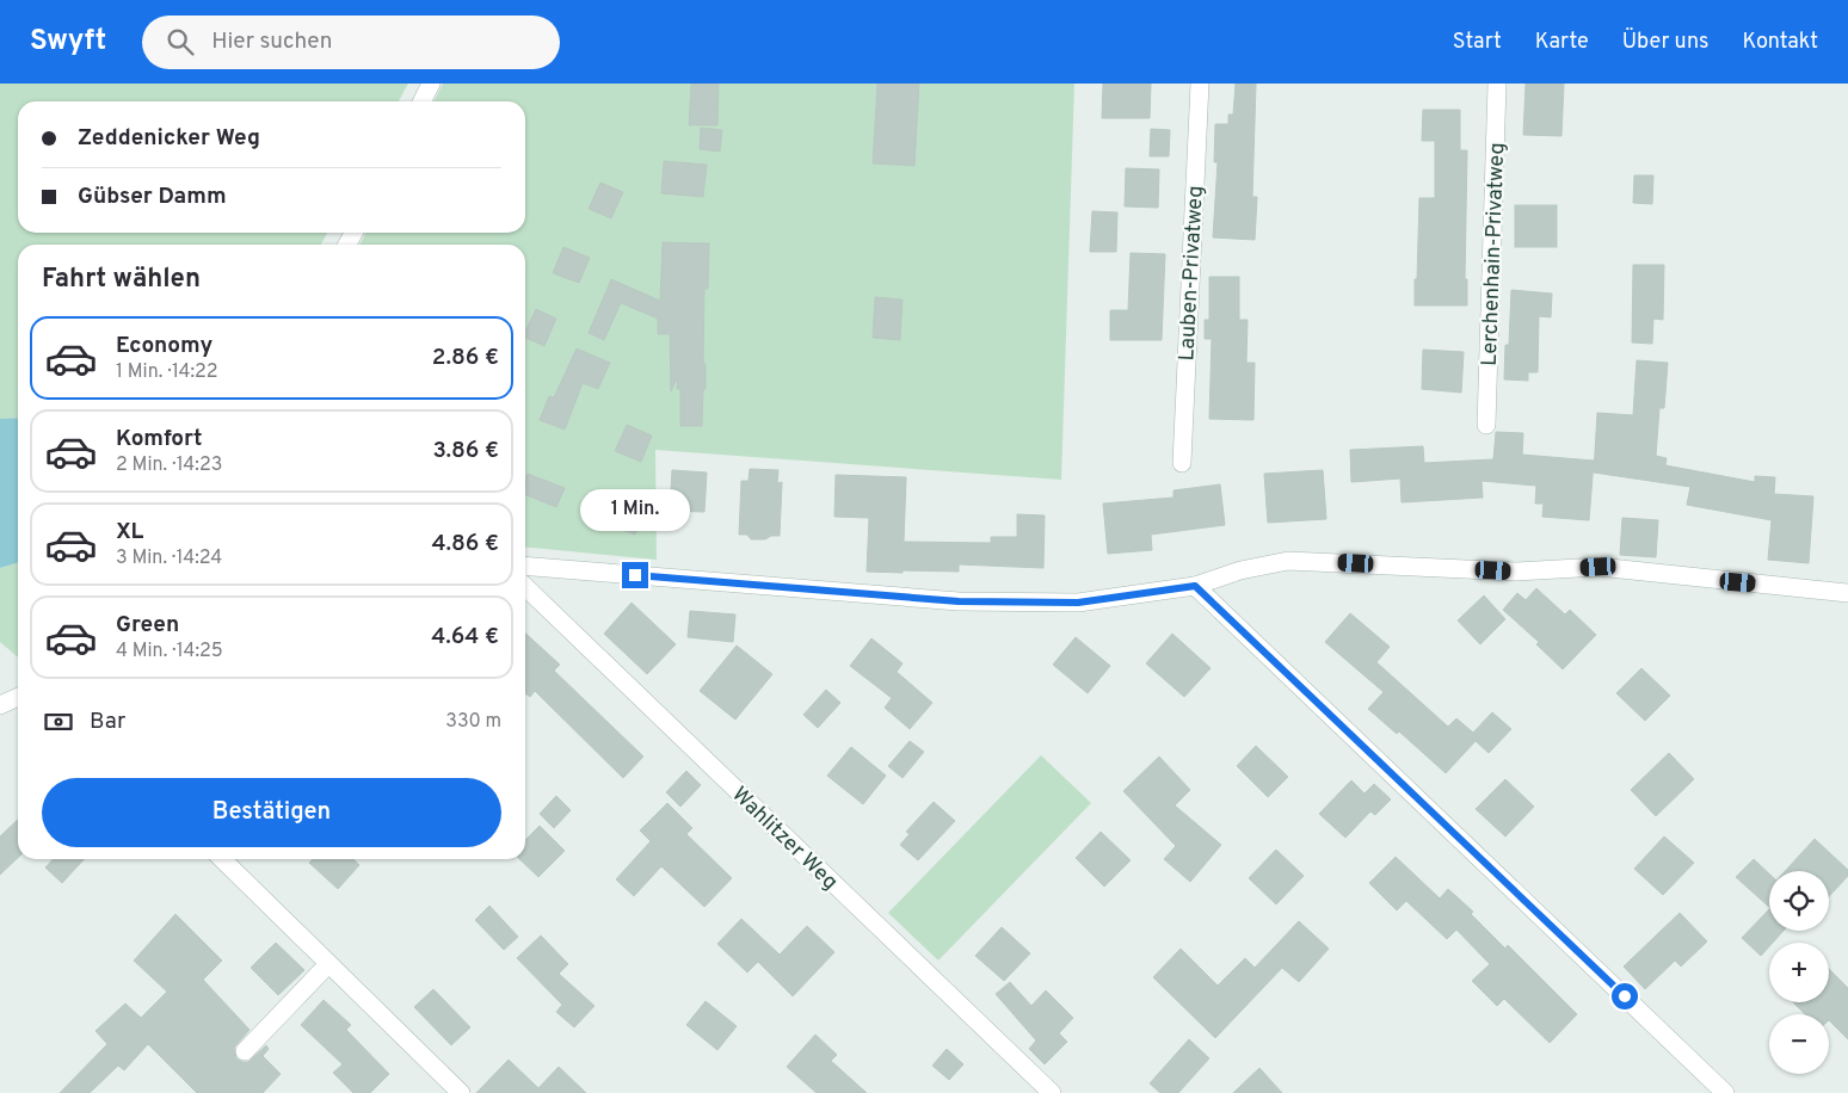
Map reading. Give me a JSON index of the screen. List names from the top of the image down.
{
  "streets": {
    "street": ["Lerchenhain-Privatweg", "Lauben-Privatweg", "Wahlitzer Weg"]
  },
  "page": {
    "header": "Swyft",
    "search": "Hier suchen",
    "nav": [
      "Start",
      "Karte",
      "Über uns",
      "Kontakt"
    ],
    "banner": ["Zeddenicker Weg", "Gübser Damm"],
    "heading": "Fahrt wählen",
    "list": [
      {
        "name": "Economy",
        "note": "1 Min. · 14:22",
        "value": "2.86 €"
      },
      {
        "name": "Komfort",
        "note": "2 Min. · 14:23",
        "value": "3.86 €"
      },
      {
        "name": "XL",
        "note": "3 Min. · 14:24",
        "value": "4.86 €"
      },
      {
        "name": "Green",
        "note": "4 Min. · 14:25",
        "value": "4.64 €"
      }
    ],
    "bubble": "1 Min.",
    "pay": ["Bar", "330 m"],
    "buttons": "Bestätigen",
    "map_buttons": ["+", "−"]
  }
}
